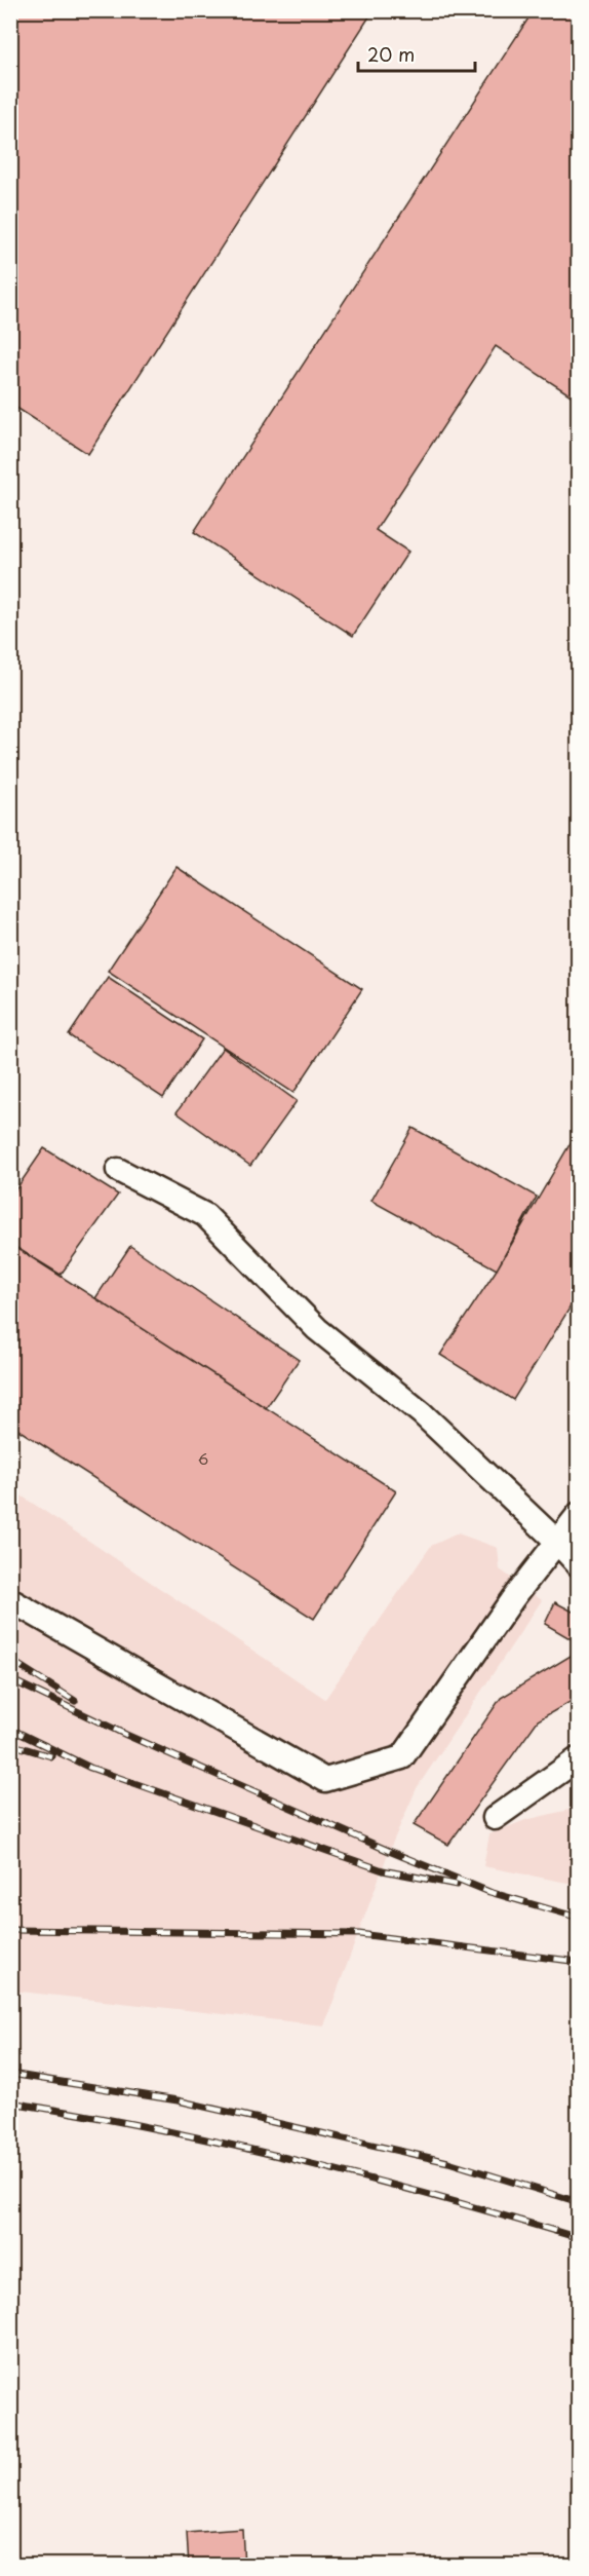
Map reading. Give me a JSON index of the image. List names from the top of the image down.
{
  "house_numbers": ["6"],
  "scale_bar": "20 m"
}
